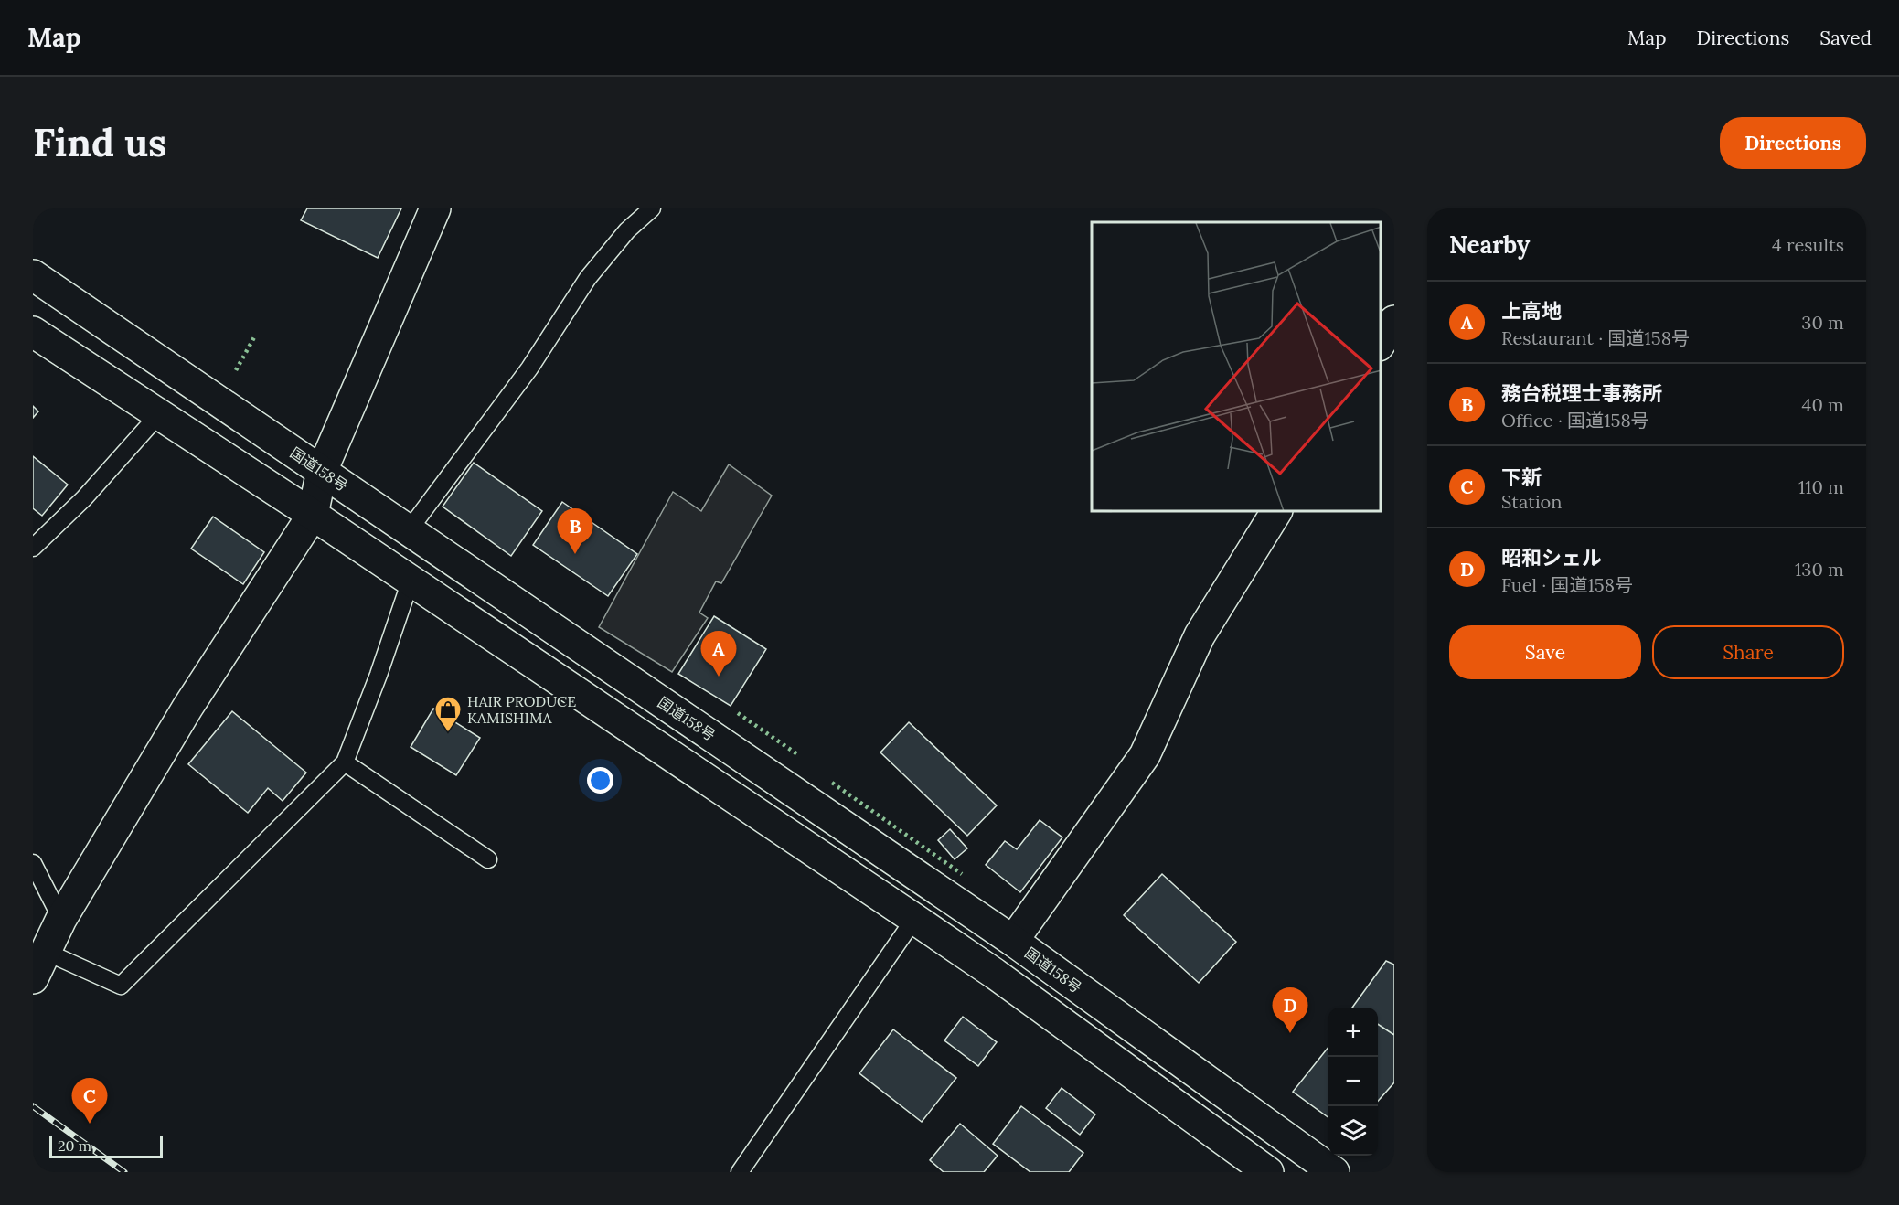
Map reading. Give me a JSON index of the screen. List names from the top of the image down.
{
  "streets": {
    "main road": ["国道158号"]
  },
  "places": {
    "shop": ["HAIR PRODUCE KAMISHIMA"]
  },
  "scale_bar": "20 m",
  "page": {
    "header": "Map",
    "nav": ["Map", "Directions", "Saved"],
    "buttons": [
      "Directions",
      ["Save", "Share"]
    ],
    "title": "Find us",
    "heading": ["Nearby", "4 results"],
    "list": [
      {
        "mark": "A",
        "name": "上高地",
        "note": "Restaurant · 国道158号",
        "value": "30 m"
      },
      {
        "mark": "B",
        "name": "務台税理士事務所",
        "note": "Office · 国道158号",
        "value": "40 m"
      },
      {
        "mark": "C",
        "name": "下新",
        "note": "Station",
        "value": "110 m"
      },
      {
        "mark": "D",
        "name": "昭和シェル",
        "note": "Fuel · 国道158号",
        "value": "130 m"
      }
    ],
    "pins": [
      "B",
      "A",
      "D",
      "C"
    ],
    "map_buttons": ["+", "−"],
    "scale": "20 m"
  }
}
